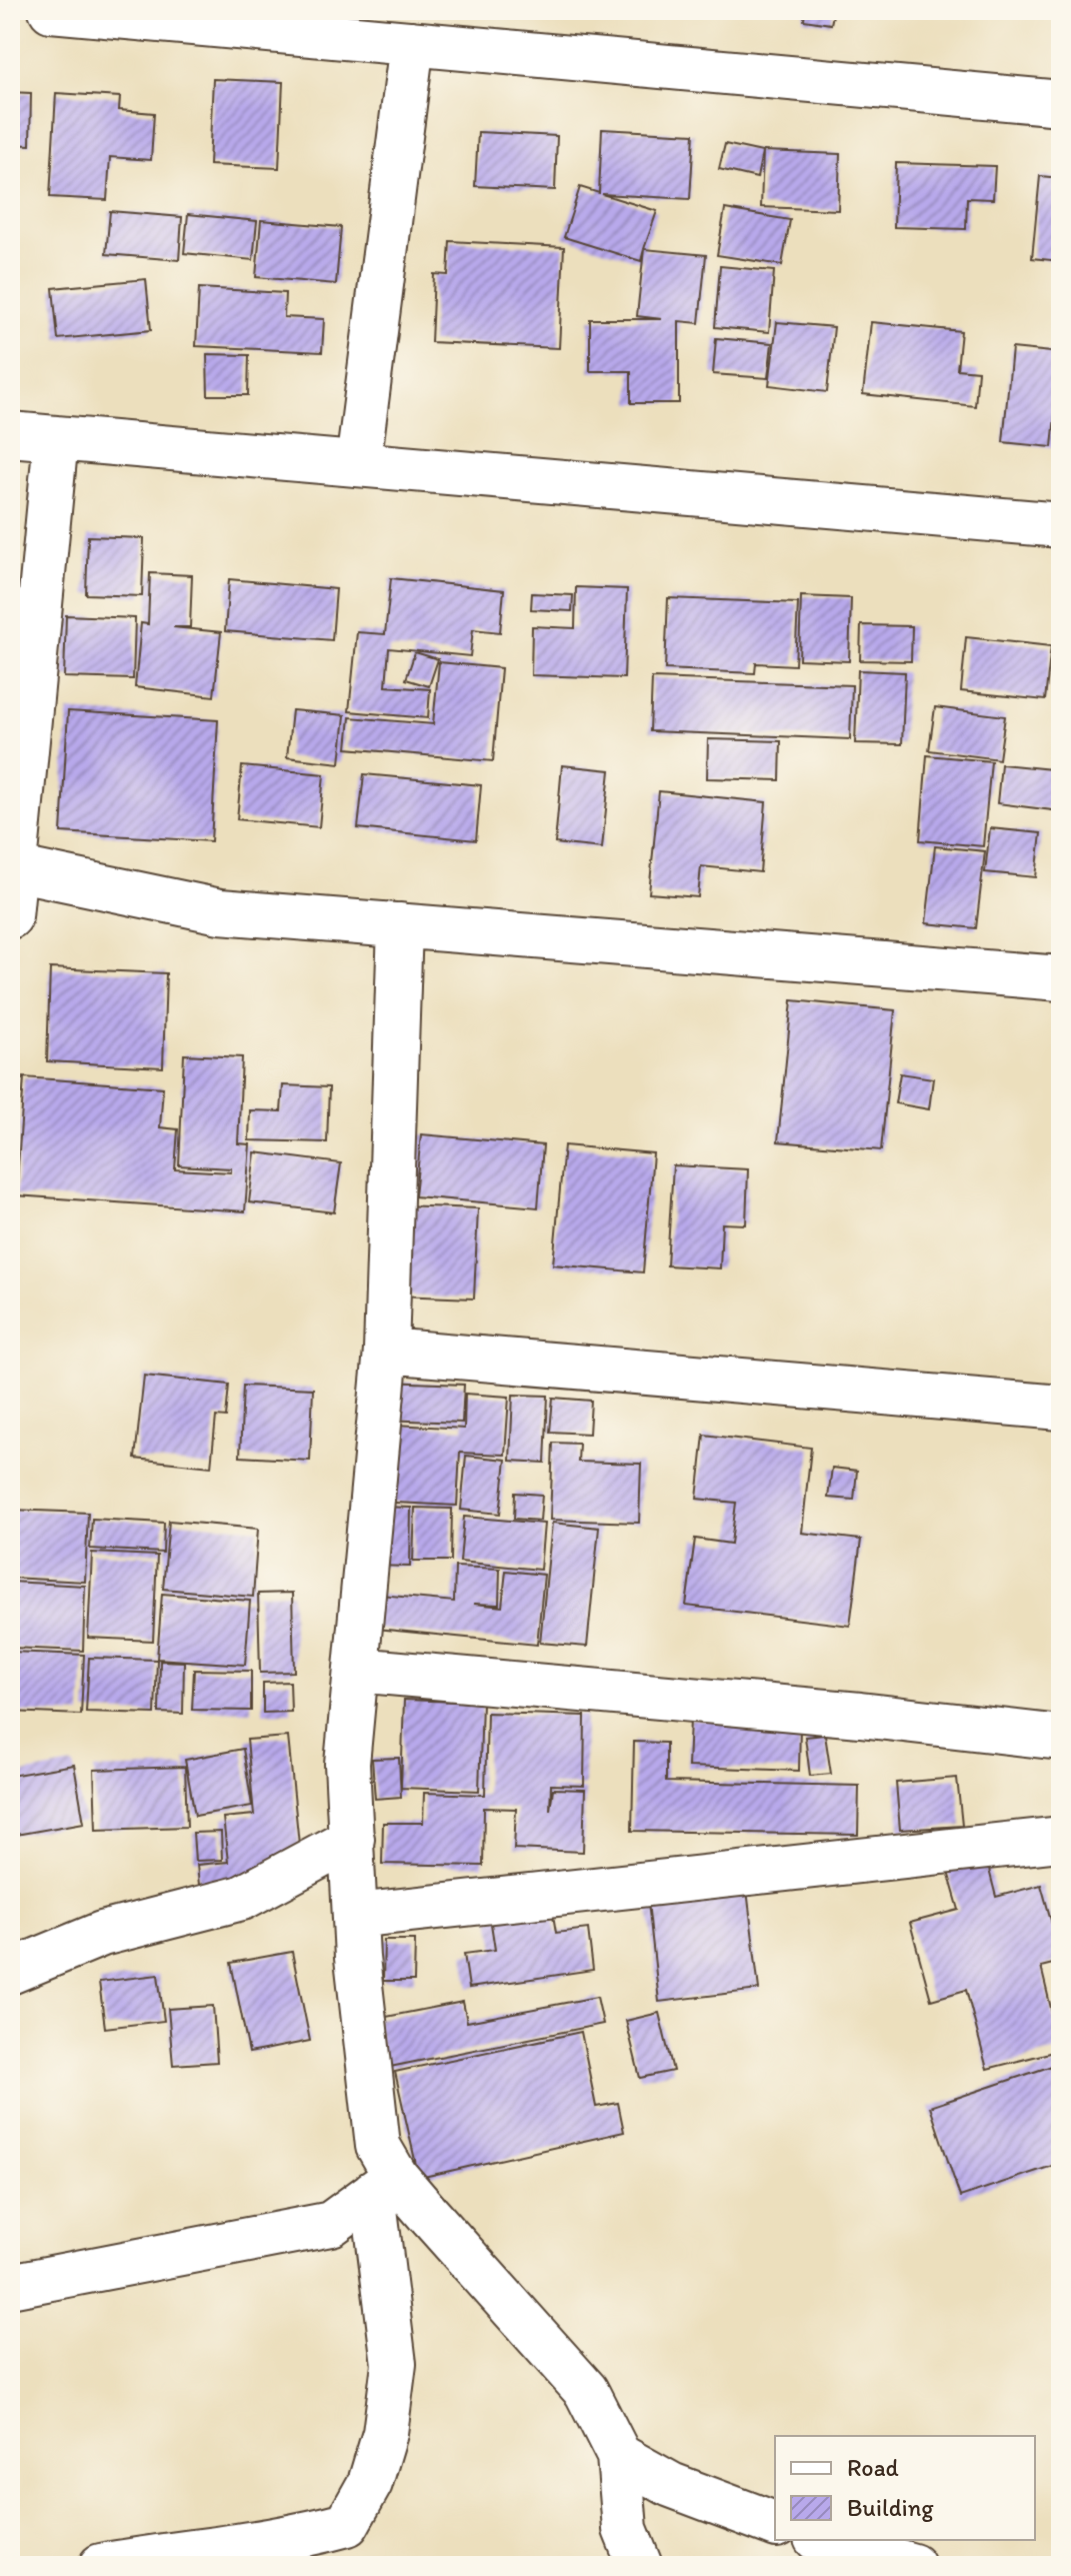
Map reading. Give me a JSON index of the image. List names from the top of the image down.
{
  "legend": ["Road", "Building"]
}
